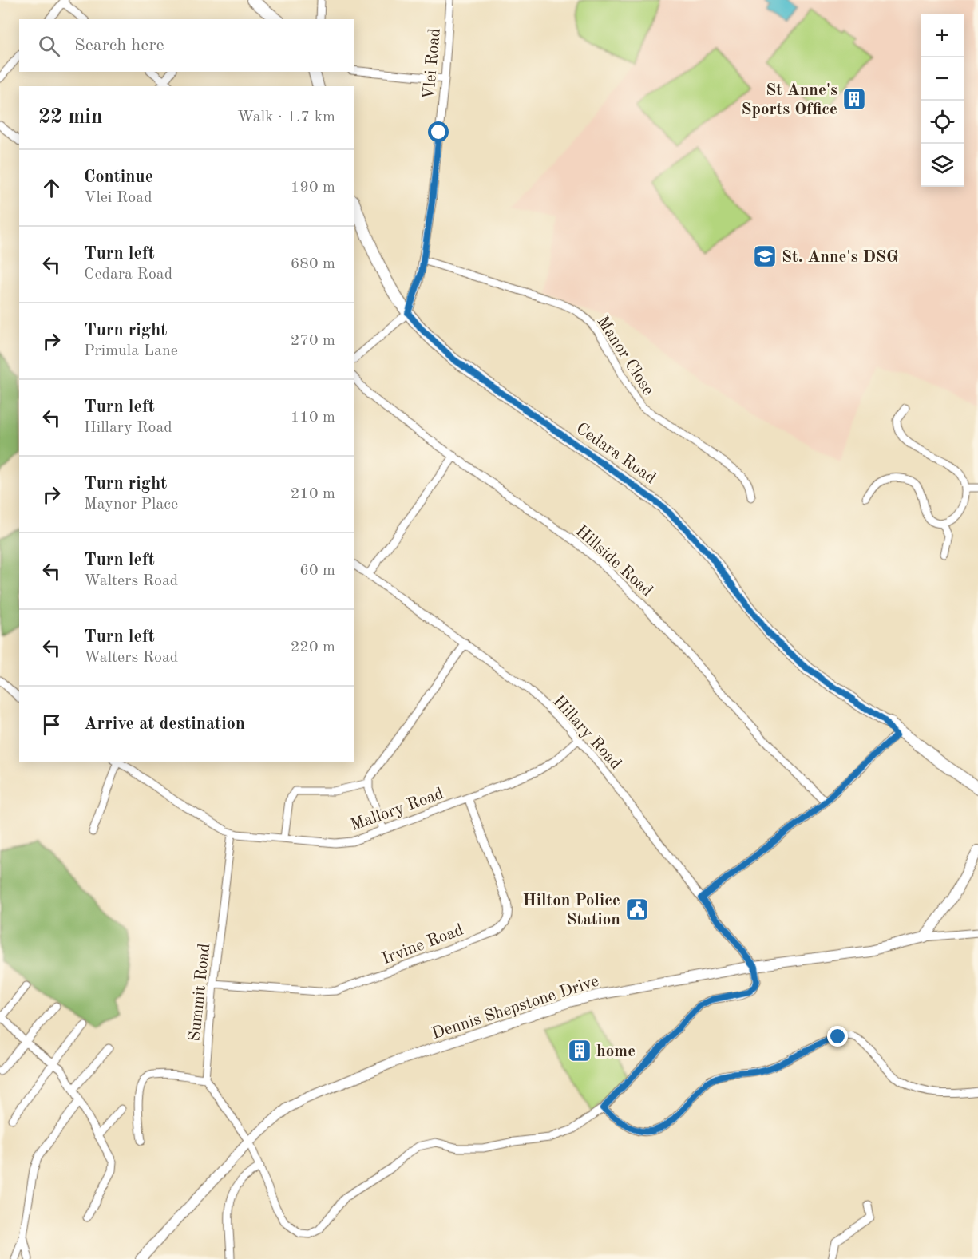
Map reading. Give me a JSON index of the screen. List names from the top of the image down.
{
  "streets": {
    "main road": ["Cedara Road"],
    "street": [
      "Vlei Road",
      "Manor Close",
      "Hillside Road",
      "Hillary Road",
      "Mallory Road",
      "Irvine Road",
      "Summit Road",
      "Dennis Shepstone Drive"
    ]
  },
  "crossings": [
    ["Vlei Road", "Manor Close"],
    ["Vlei Road", "Cedara Road"],
    ["Hillary Road", "Mallory Road"],
    ["Hillary Road", "Dennis Shepstone Drive"],
    ["Mallory Road", "Irvine Road"],
    ["Mallory Road", "Summit Road"],
    ["Irvine Road", "Summit Road"]
  ],
  "places": {
    "building": ["St Anne's Sports Office", "home"],
    "school or university": ["St. Anne's DSG"],
    "public building": ["Hilton Police Station"]
  },
  "page": {
    "map_buttons": ["+", "−"],
    "search": "Search here",
    "heading": ["22 min", "Walk · 1.7 km"],
    "list": [
      ["Continue", "Vlei Road", "190 m"],
      ["Turn left", "Cedara Road", "680 m"],
      ["Turn right", "Primula Lane", "270 m"],
      ["Turn left", "Hillary Road", "110 m"],
      ["Turn right", "Maynor Place", "210 m"],
      ["Turn left", "Walters Road", "60 m"],
      ["Turn left", "Walters Road", "220 m"],
      "Arrive at destination"
    ]
  }
}
